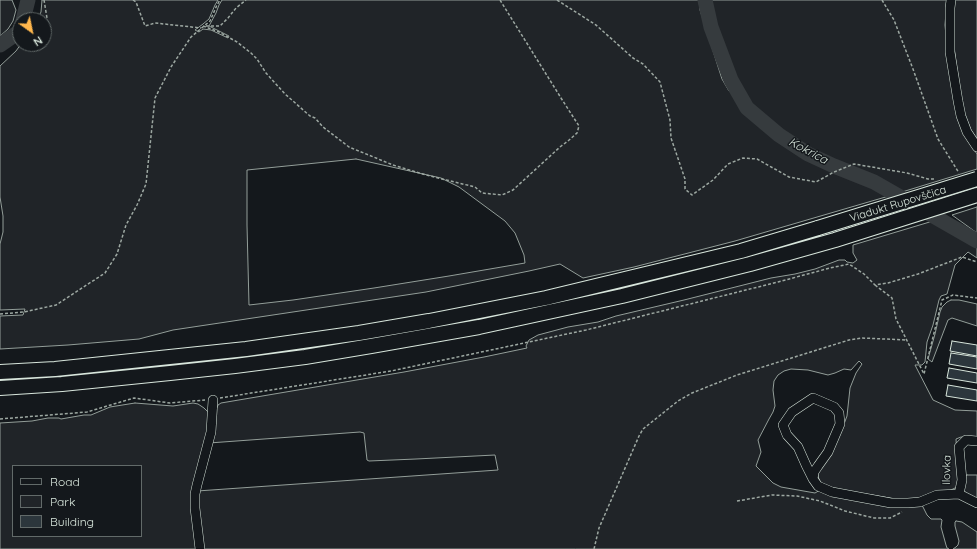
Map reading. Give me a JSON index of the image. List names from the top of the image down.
{
  "streets": {
    "highway": ["Viadukt Rupovščica"],
    "street": ["Ilovka"]
  },
  "water": ["Kokrica"],
  "legend": ["Road", "Park", "Building"],
  "north": "bottom right"
}
